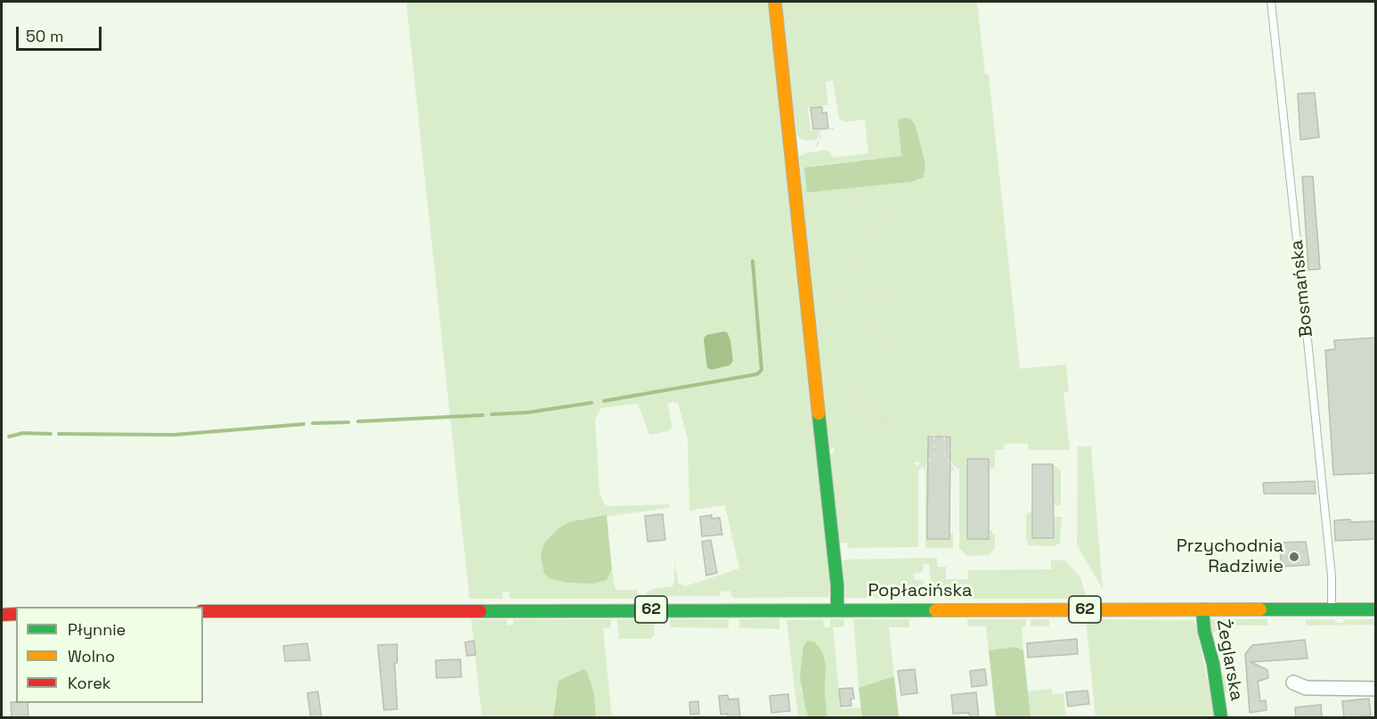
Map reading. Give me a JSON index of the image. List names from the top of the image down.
{
  "streets": {
    "main road": ["Popłacińska", "62", "Żeglarska"],
    "lane": ["Bosmańska"]
  },
  "crossings": [
    ["Bosmańska", "Popłacińska"],
    ["Popłacińska", "Żeglarska"]
  ],
  "places": ["Przychodnia Radziwie"],
  "legend": ["Płynnie", "Wolno", "Korek"],
  "scale_bar": "50 m"
}
